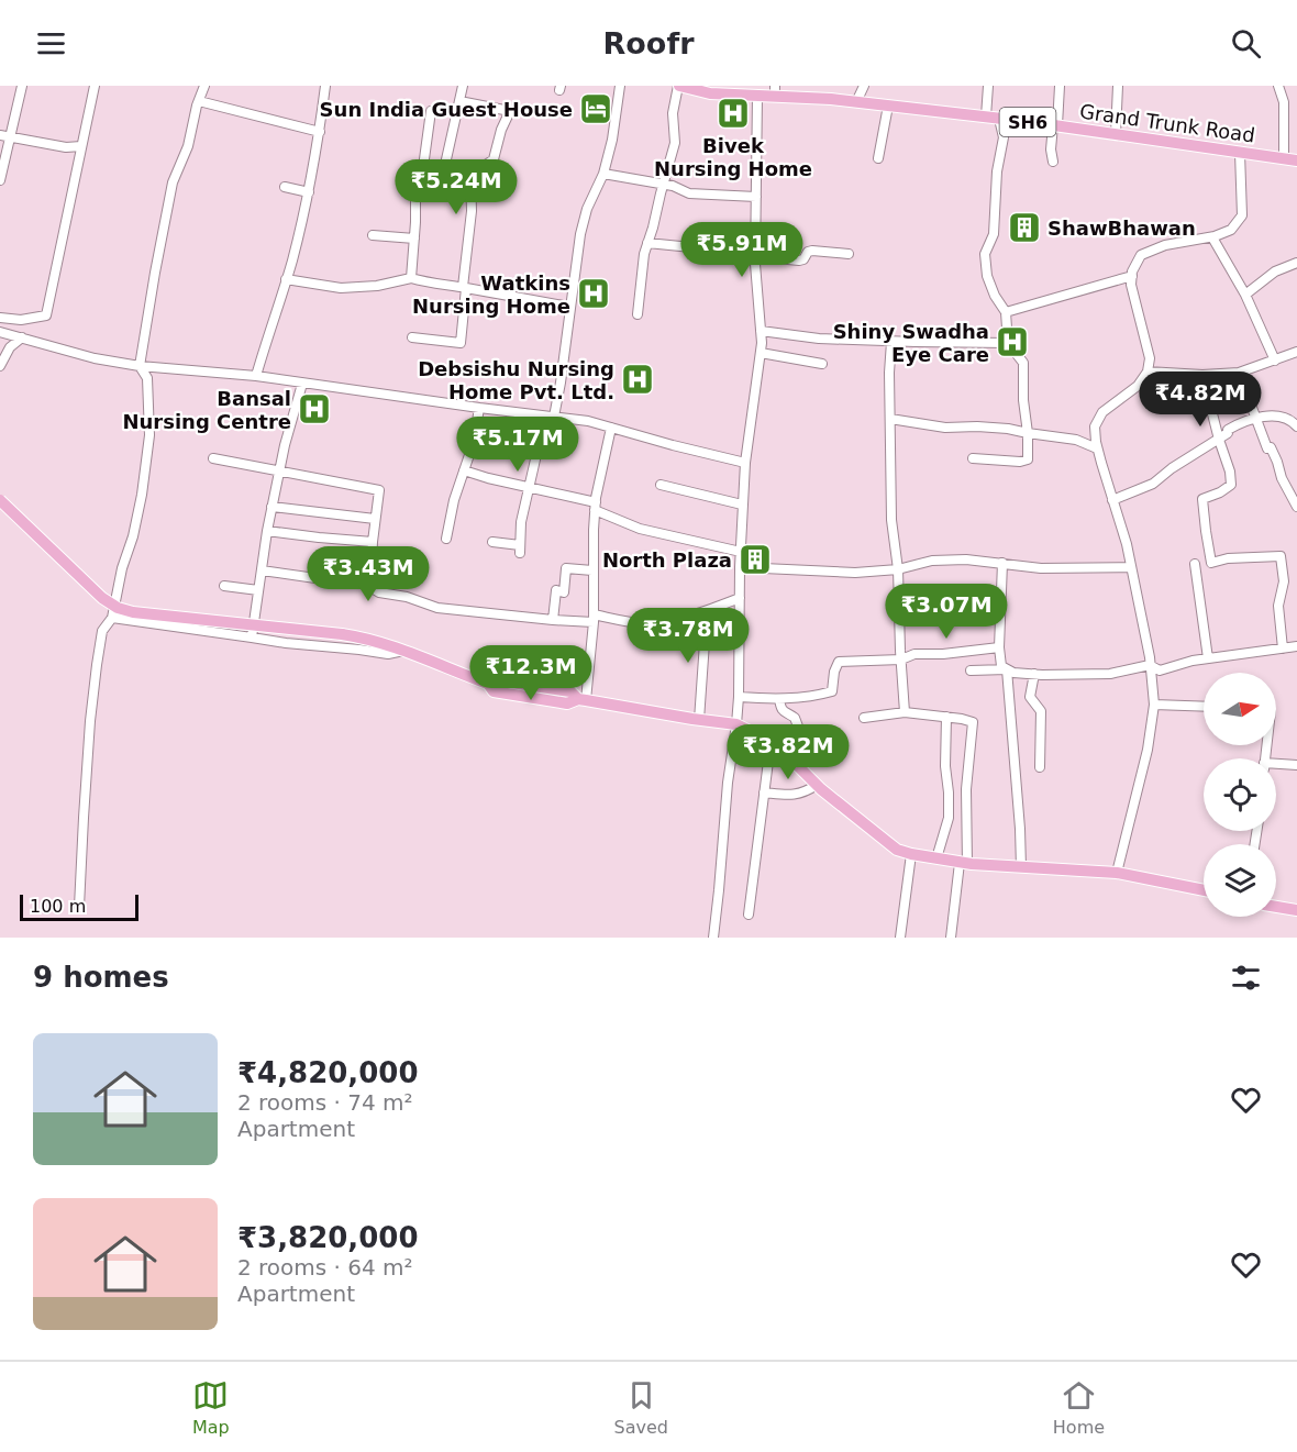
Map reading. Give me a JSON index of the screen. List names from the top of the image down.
{
  "streets": {
    "main road": ["SH6", "Grand Trunk Road"]
  },
  "places": {
    "hotel": ["Sun India Guest House"],
    "hospital": [
      "Bivek Nursing Home",
      "Watkins Nursing Home",
      "Shiny Swadha Eye Care",
      "Debsishu Nursing Home Pvt. Ltd.",
      "Bansal Nursing Centre"
    ],
    "building": ["ShawBhawan", "North Plaza"]
  },
  "scale_bar": "100 m",
  "north": "right",
  "page": {
    "header": "Roofr",
    "price": [
      "₹5.24M",
      "₹5.91M",
      "₹4.82M",
      "₹5.17M",
      "₹3.43M",
      "₹3.07M",
      "₹3.78M",
      "₹12.3M",
      "₹3.82M"
    ],
    "scale": "100 m",
    "heading": "9 homes",
    "list": [
      {
        "name": "₹4,820,000",
        "note": "2 rooms · 74 m² · Apartment"
      },
      {
        "name": "₹3,820,000",
        "note": "2 rooms · 64 m² · Apartment"
      }
    ],
    "tabs": ["Map", "Saved", "Home"]
  }
}
